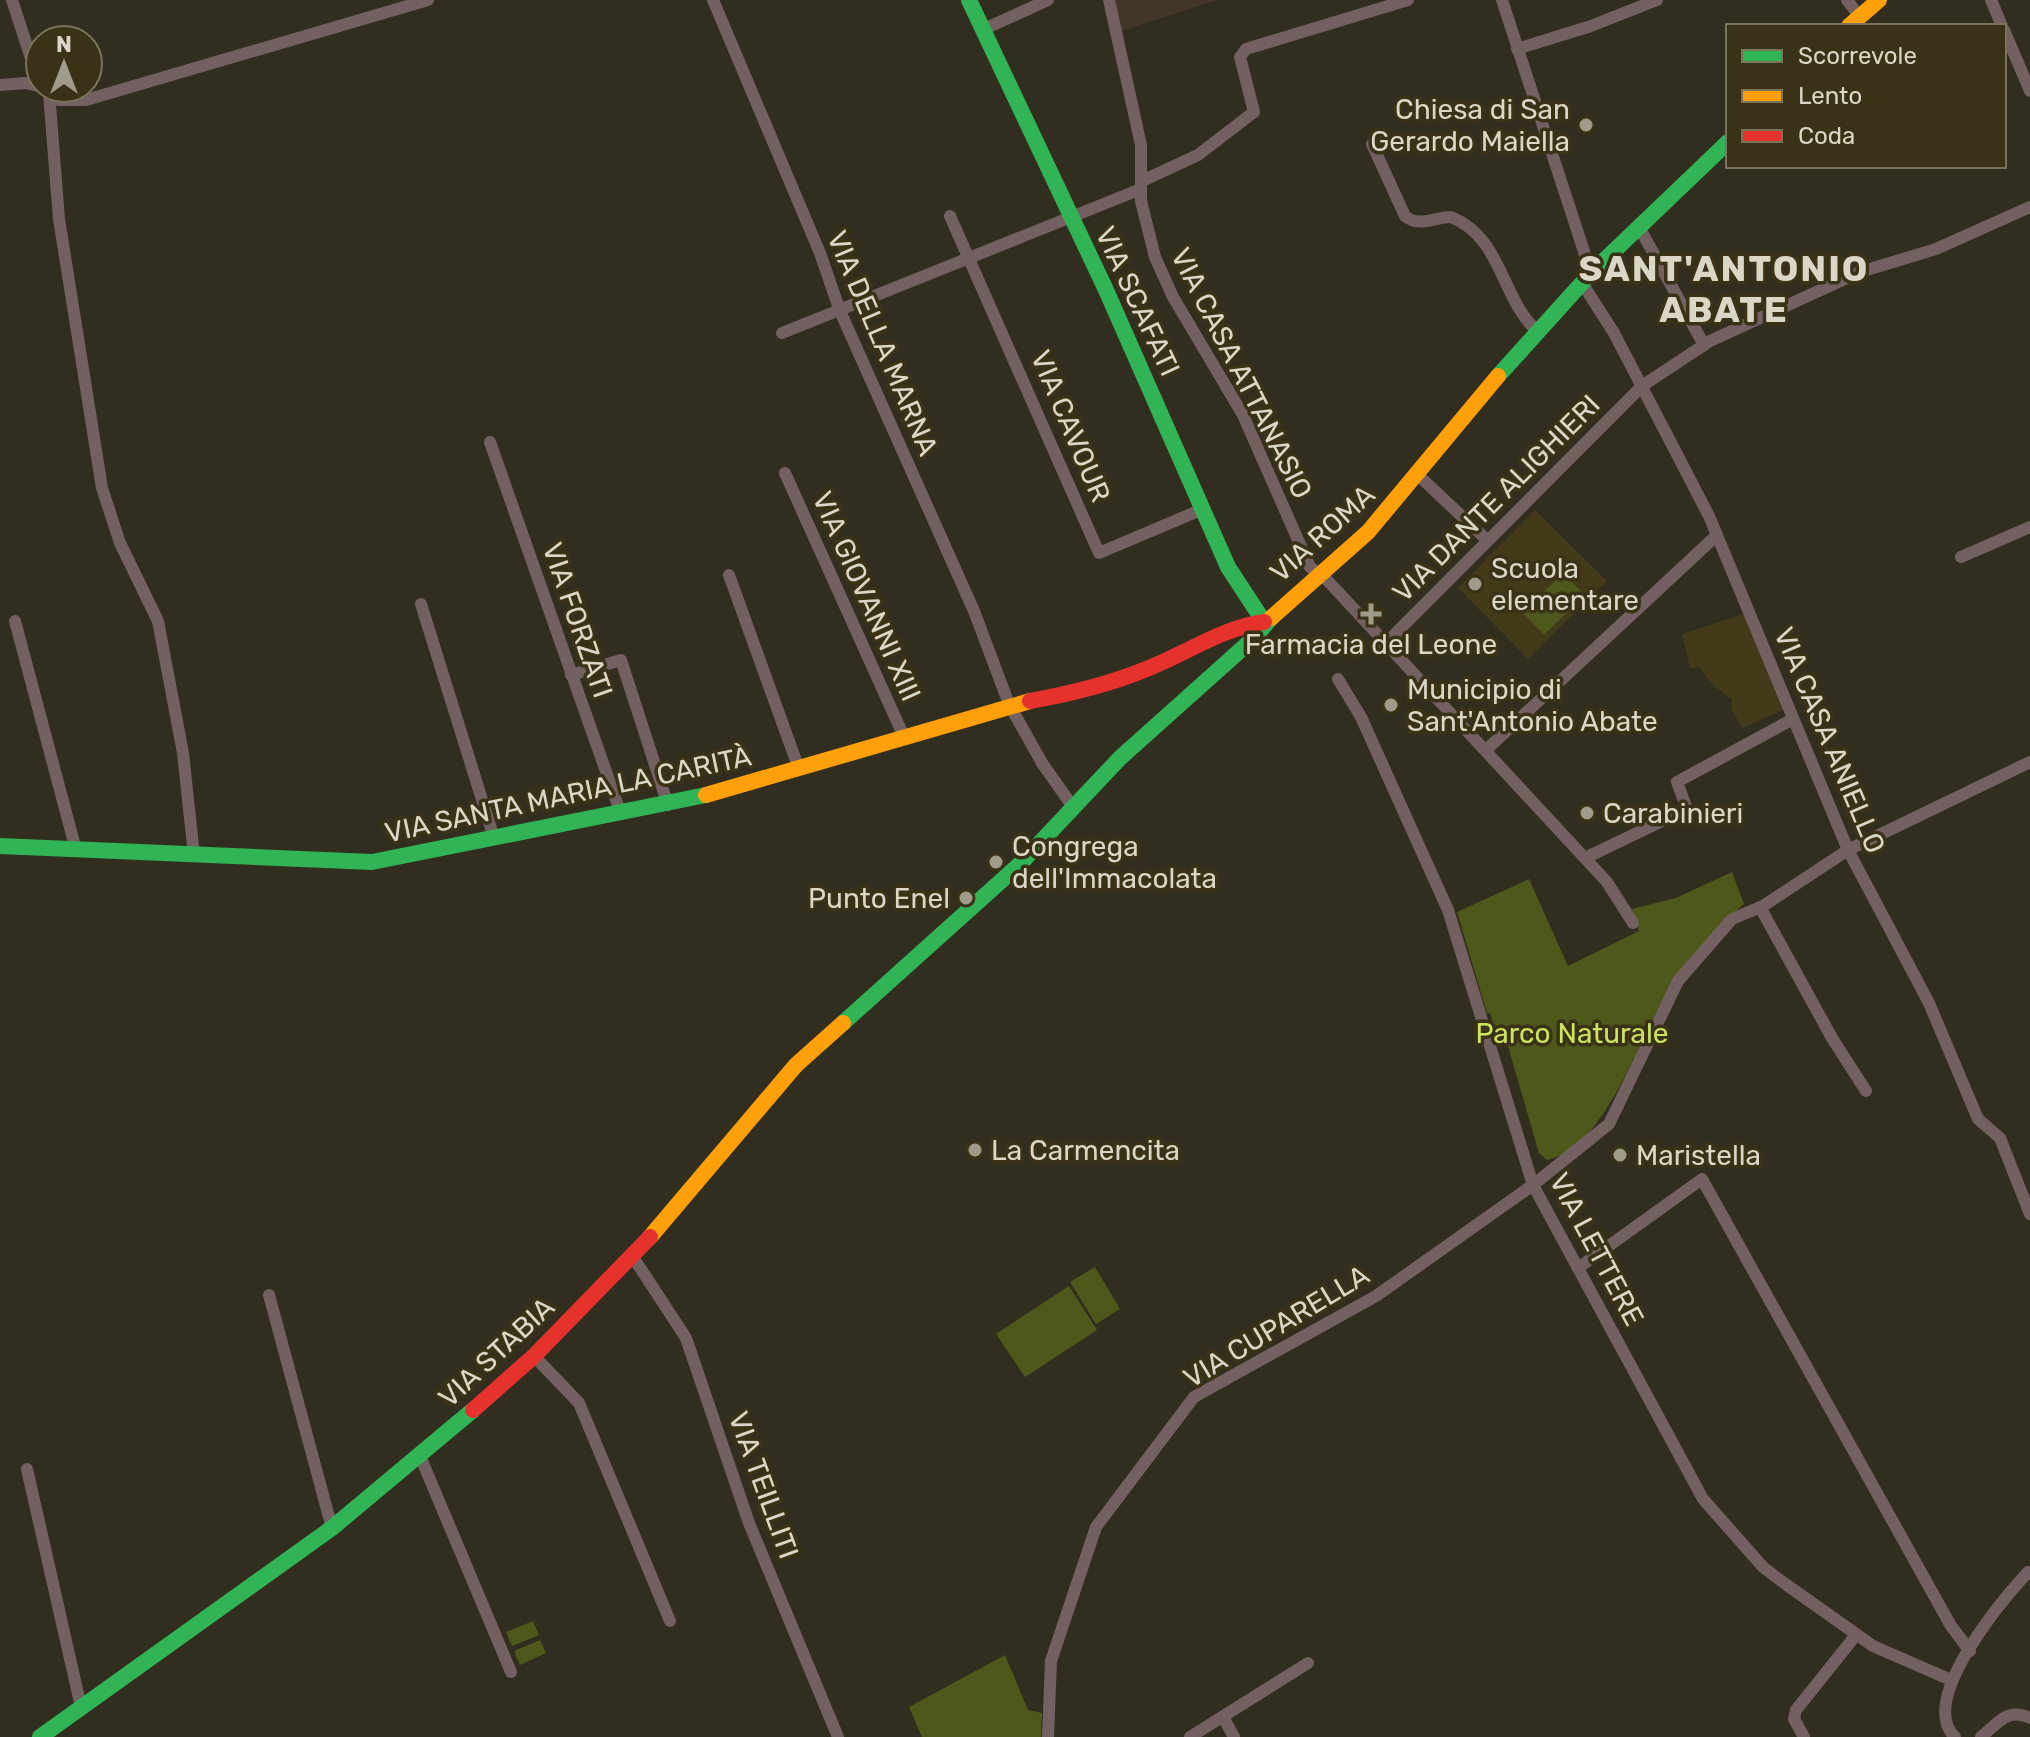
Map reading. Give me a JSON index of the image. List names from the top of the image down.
{
  "streets": {
    "main road": [
      "VIA SCAFATI",
      "VIA ROMA",
      "VIA SANTA MARIA LA CARITÀ",
      "VIA STABIA"
    ],
    "street": [
      "VIA DELLA MARNA",
      "VIA CASA ATTANASIO",
      "VIA CAVOUR",
      "VIA DANTE ALIGHIERI",
      "VIA GIOVANNI XIII",
      "VIA FORZATI",
      "VIA CASA ANIELLO",
      "VIA LETTERE",
      "VIA CUPARELLA",
      "VIA TEILLITI"
    ]
  },
  "crossings": [
    ["VIA SCAFATI", "VIA CAVOUR"],
    ["VIA SCAFATI", "VIA ROMA"],
    ["VIA SCAFATI", "VIA SANTA MARIA LA CARITÀ"],
    ["VIA DELLA MARNA", "VIA ROMA"],
    ["VIA DELLA MARNA", "VIA SANTA MARIA LA CARITÀ"],
    ["VIA CASA ATTANASIO", "VIA ROMA"],
    ["VIA DANTE ALIGHIERI", "VIA CASA ANIELLO"],
    ["VIA ROMA", "VIA CASA ANIELLO"],
    ["VIA ROMA", "VIA SANTA MARIA LA CARITÀ"],
    ["VIA ROMA", "VIA STABIA"],
    ["VIA GIOVANNI XIII", "VIA SANTA MARIA LA CARITÀ"],
    ["VIA FORZATI", "VIA SANTA MARIA LA CARITÀ"],
    ["VIA CASA ANIELLO", "VIA CUPARELLA"],
    ["VIA LETTERE", "VIA CUPARELLA"],
    ["VIA STABIA", "VIA TEILLITI"]
  ],
  "districts": ["SANT'ANTONIO ABATE"],
  "parks": ["Parco Naturale"],
  "places": {
    "other": [
      "Chiesa di San Gerardo Maiella",
      "Scuola elementare",
      "Municipio di Sant'Antonio Abate",
      "Carabinieri",
      "Congrega dell'Immacolata",
      "Punto Enel",
      "La Carmencita",
      "Maristella"
    ],
    "health": ["Farmacia del Leone"]
  },
  "legend": ["Scorrevole", "Lento", "Coda"],
  "north": "top"
}
